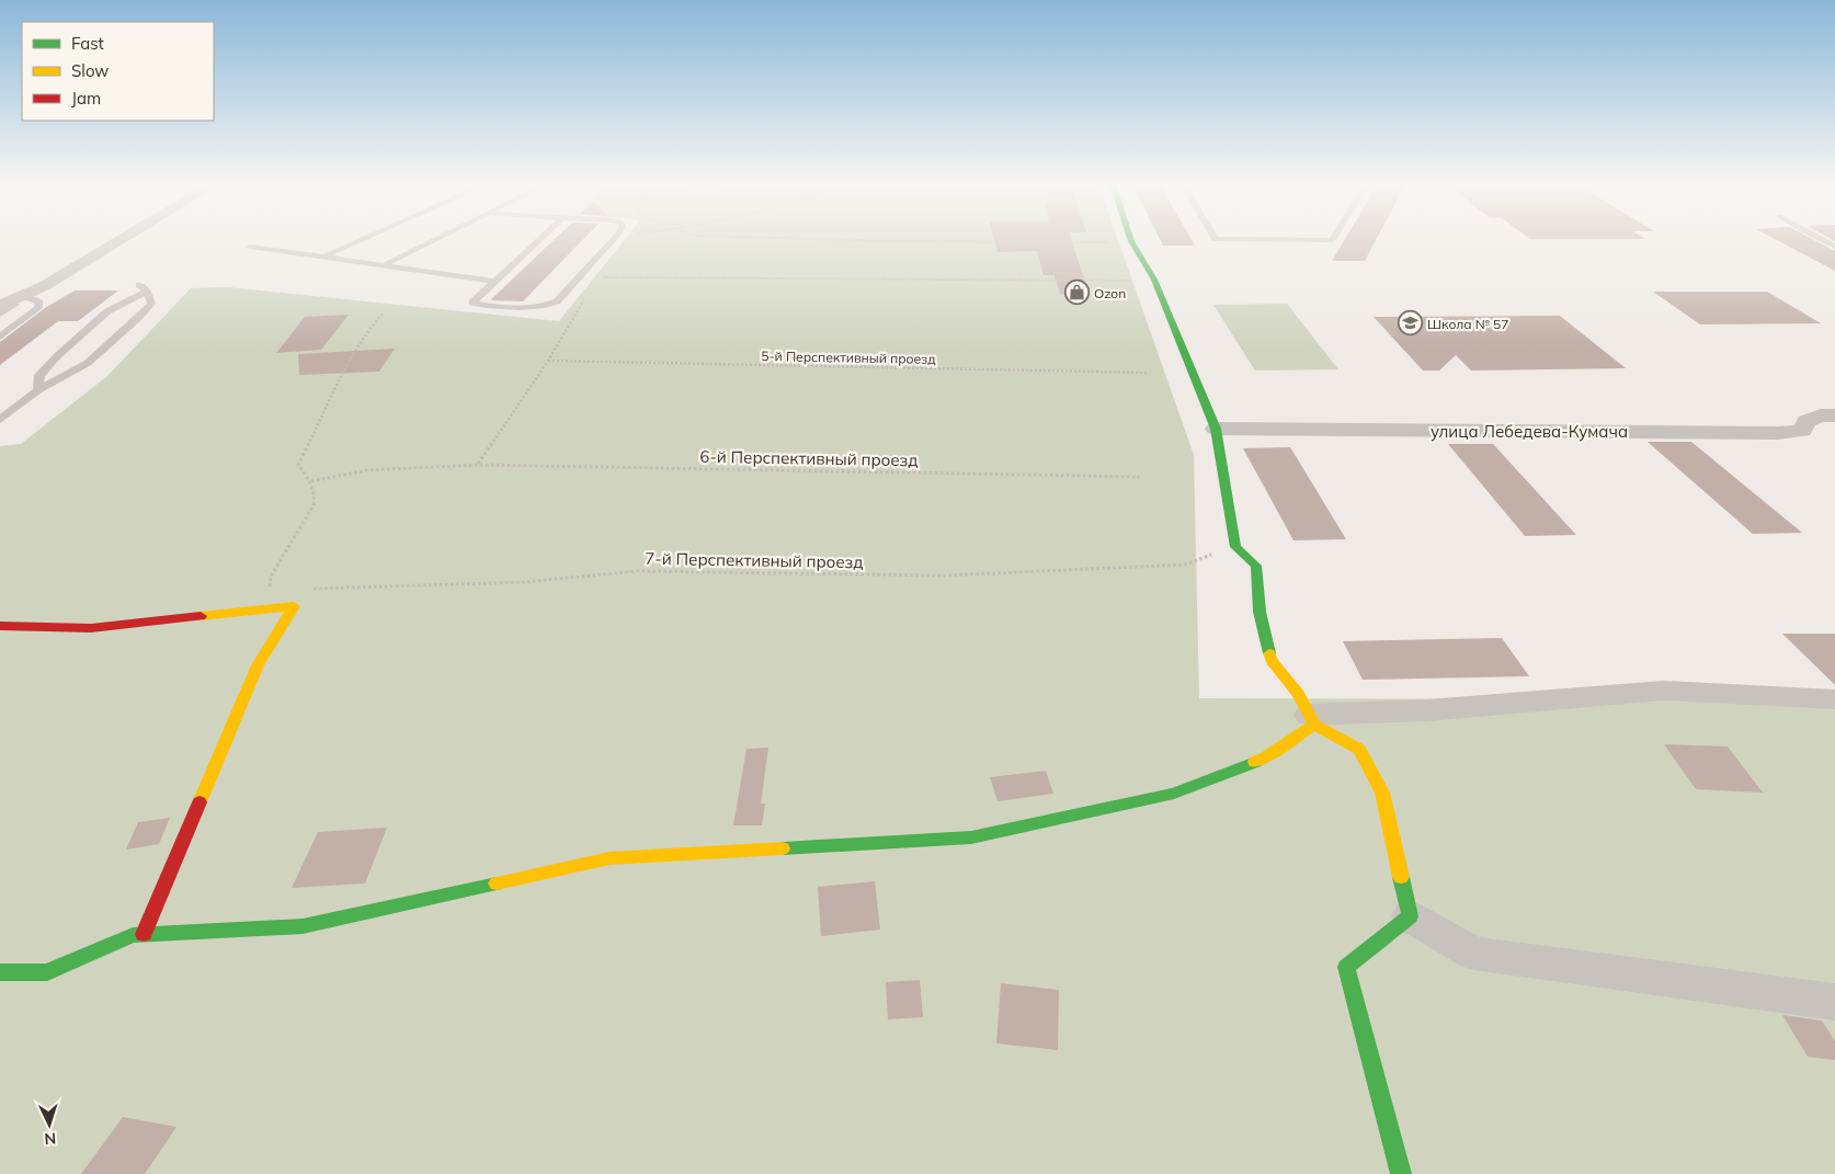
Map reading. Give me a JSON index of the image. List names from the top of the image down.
{
  "streets": {
    "street": ["улица Лебедева-Кумача"],
    "path": ["5-й Перспективный проезд", "6-й Перспективный проезд", "7-й Перспективный проезд"]
  },
  "places": {
    "shop": ["Ozon"],
    "school or university": ["Школа № 57"]
  },
  "legend": ["Fast", "Slow", "Jam"],
  "north": "bottom"
}
